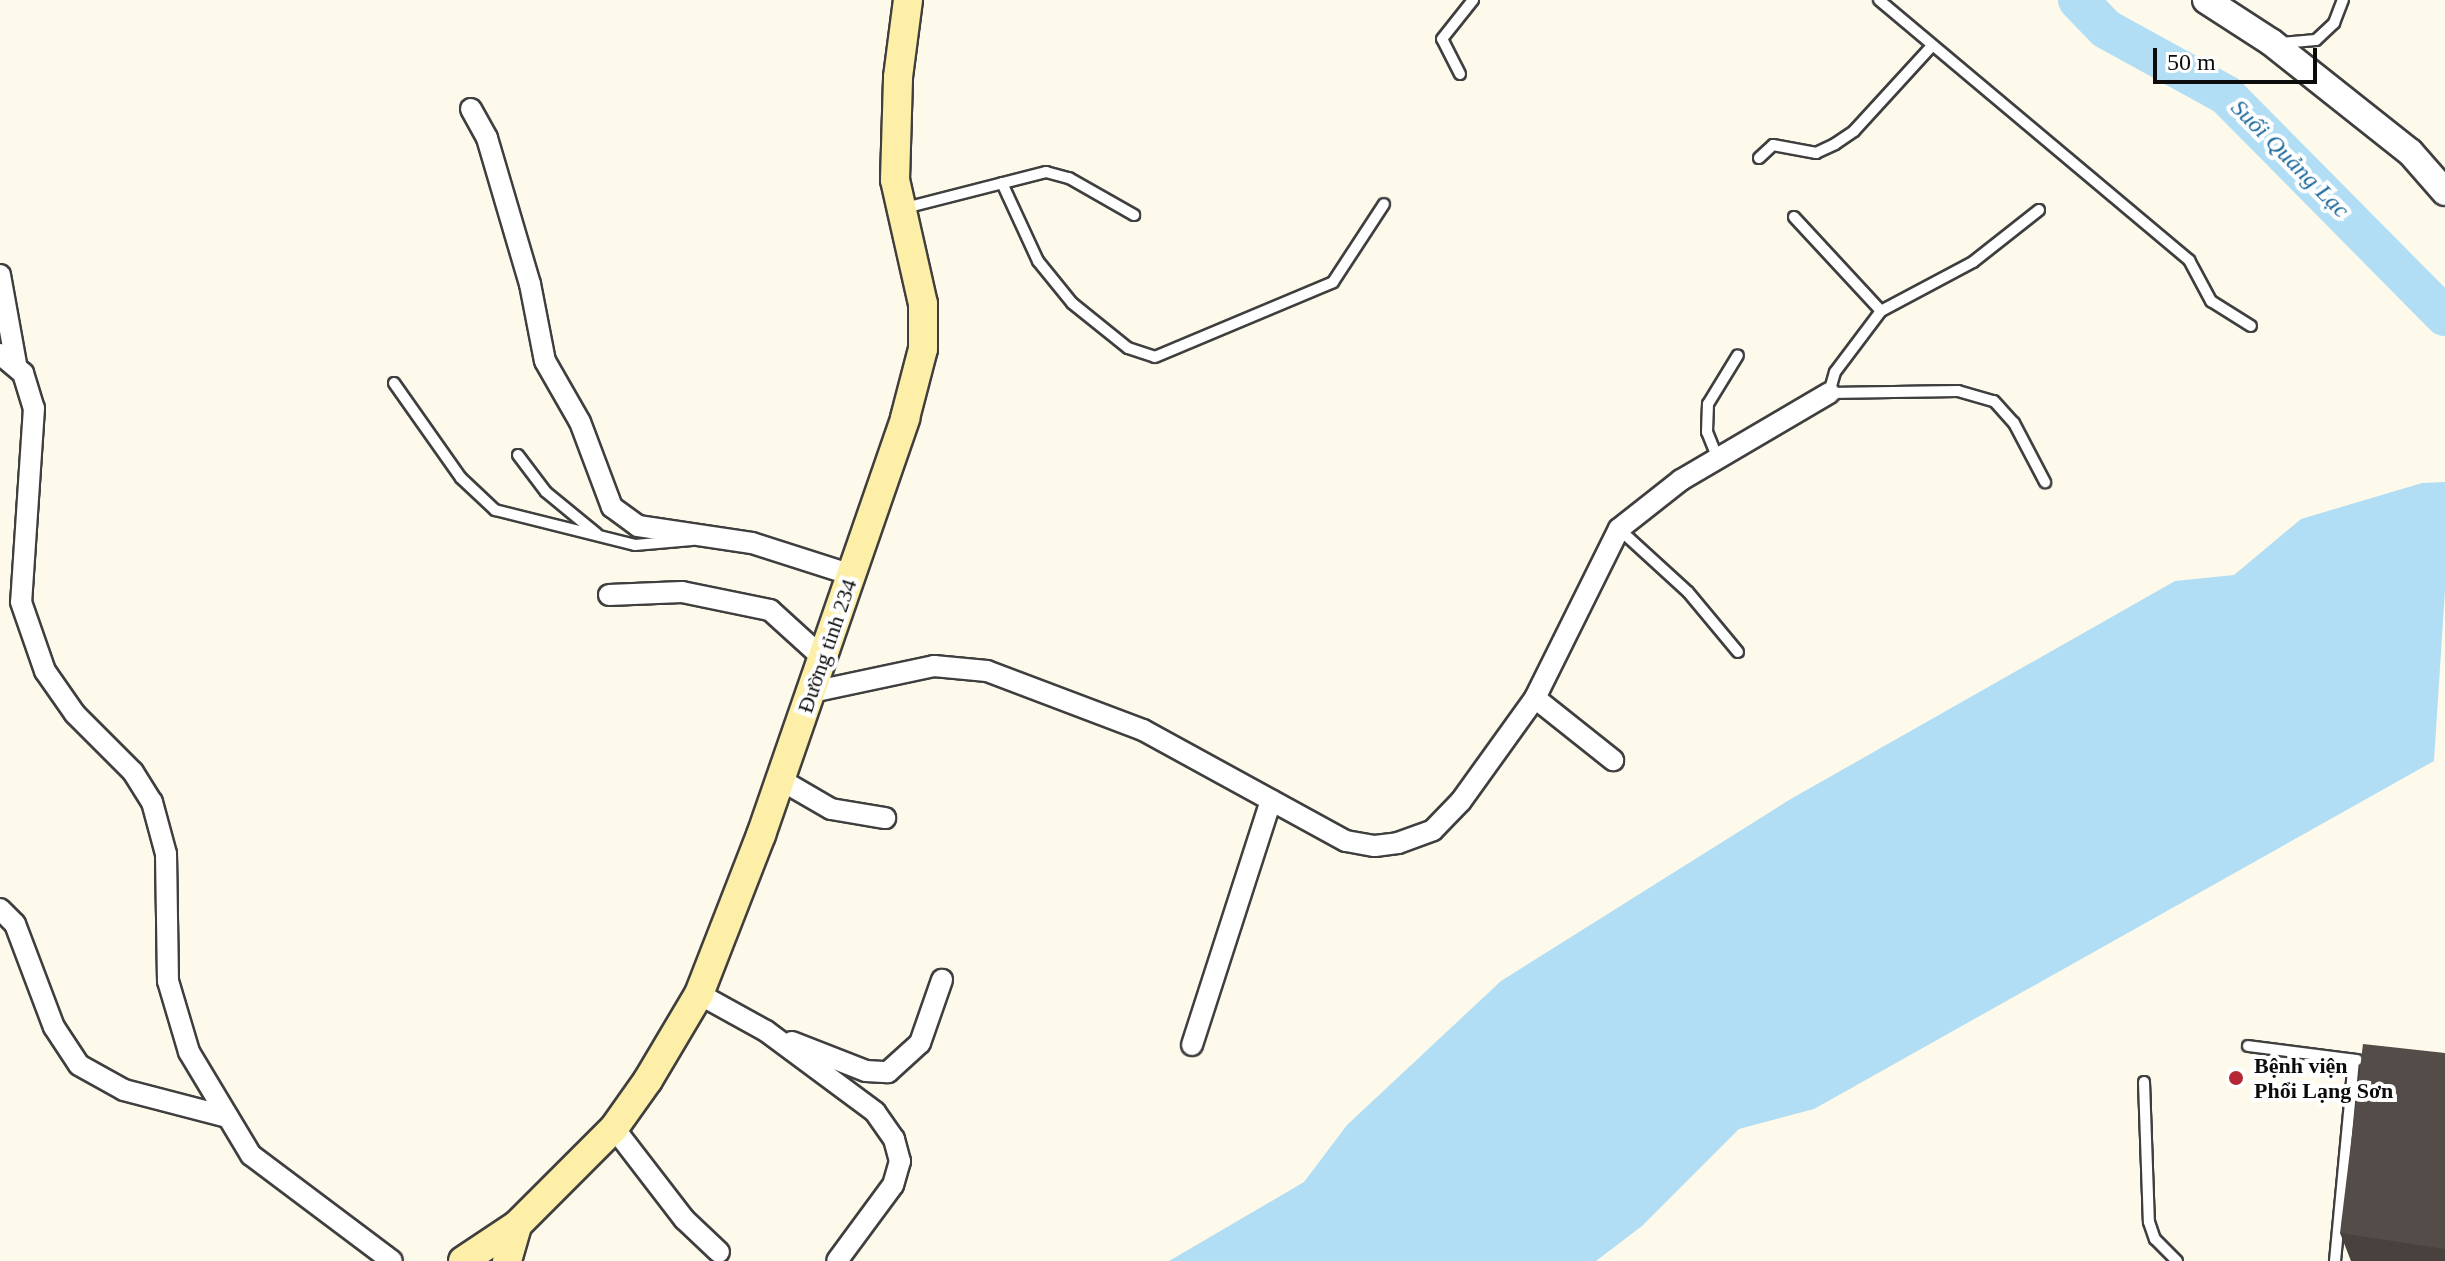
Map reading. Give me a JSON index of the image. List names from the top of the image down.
{
  "streets": {
    "main road": ["Đường tỉnh 234"]
  },
  "water": ["Suối Quảng Lạc"],
  "places": ["Bệnh viện Phổi Lạng Sơn"],
  "scale_bar": "50 m"
}
